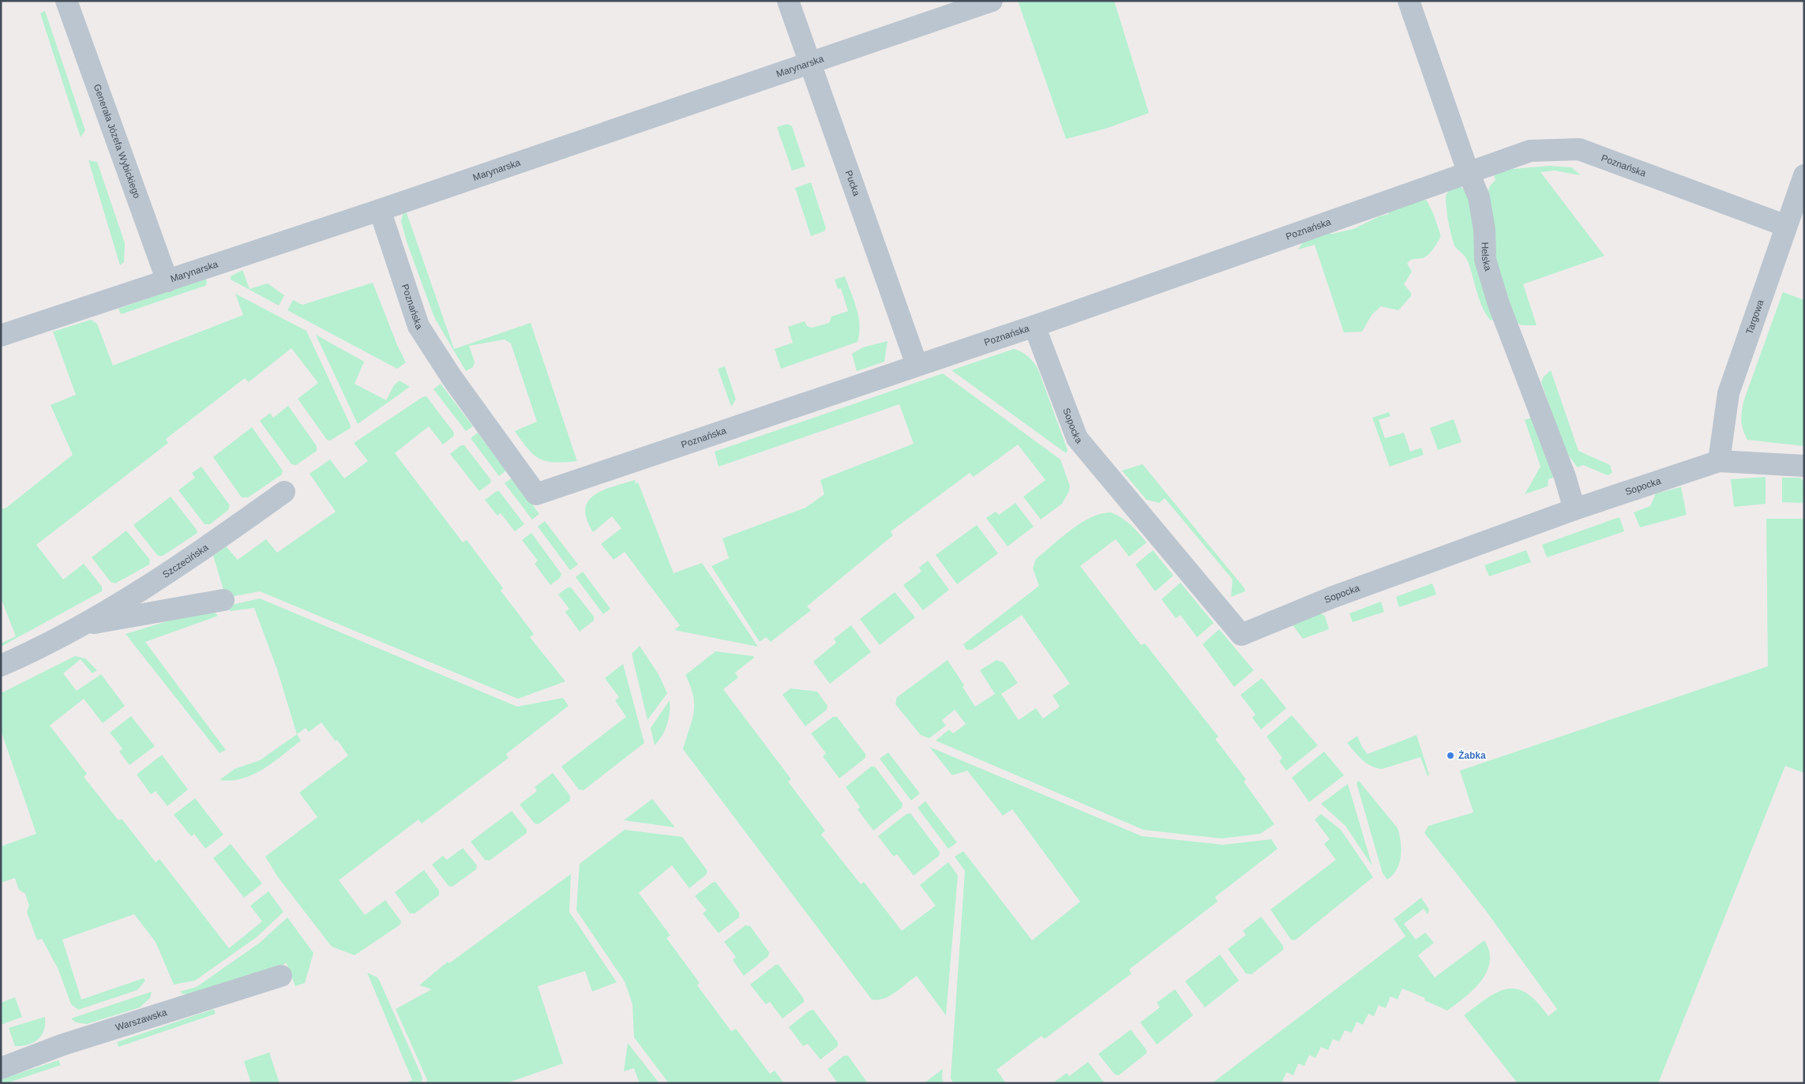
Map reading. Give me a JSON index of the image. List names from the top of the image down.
{
  "streets": {
    "street": [
      "Marynarska",
      "Generała Józefa Wybickiego",
      "Poznańska",
      "Pucka",
      "Helska",
      "Targowa",
      "Sopocka",
      "Szczecińska",
      "Warszawska"
    ]
  },
  "crossings": [
    ["Marynarska", "Generała Józefa Wybickiego"],
    ["Marynarska", "Poznańska"],
    ["Marynarska", "Pucka"],
    ["Poznańska", "Pucka"],
    ["Poznańska", "Helska"],
    ["Poznańska", "Targowa"],
    ["Poznańska", "Sopocka"],
    ["Helska", "Sopocka"],
    ["Targowa", "Sopocka"]
  ],
  "places": ["Żabka"]
}
